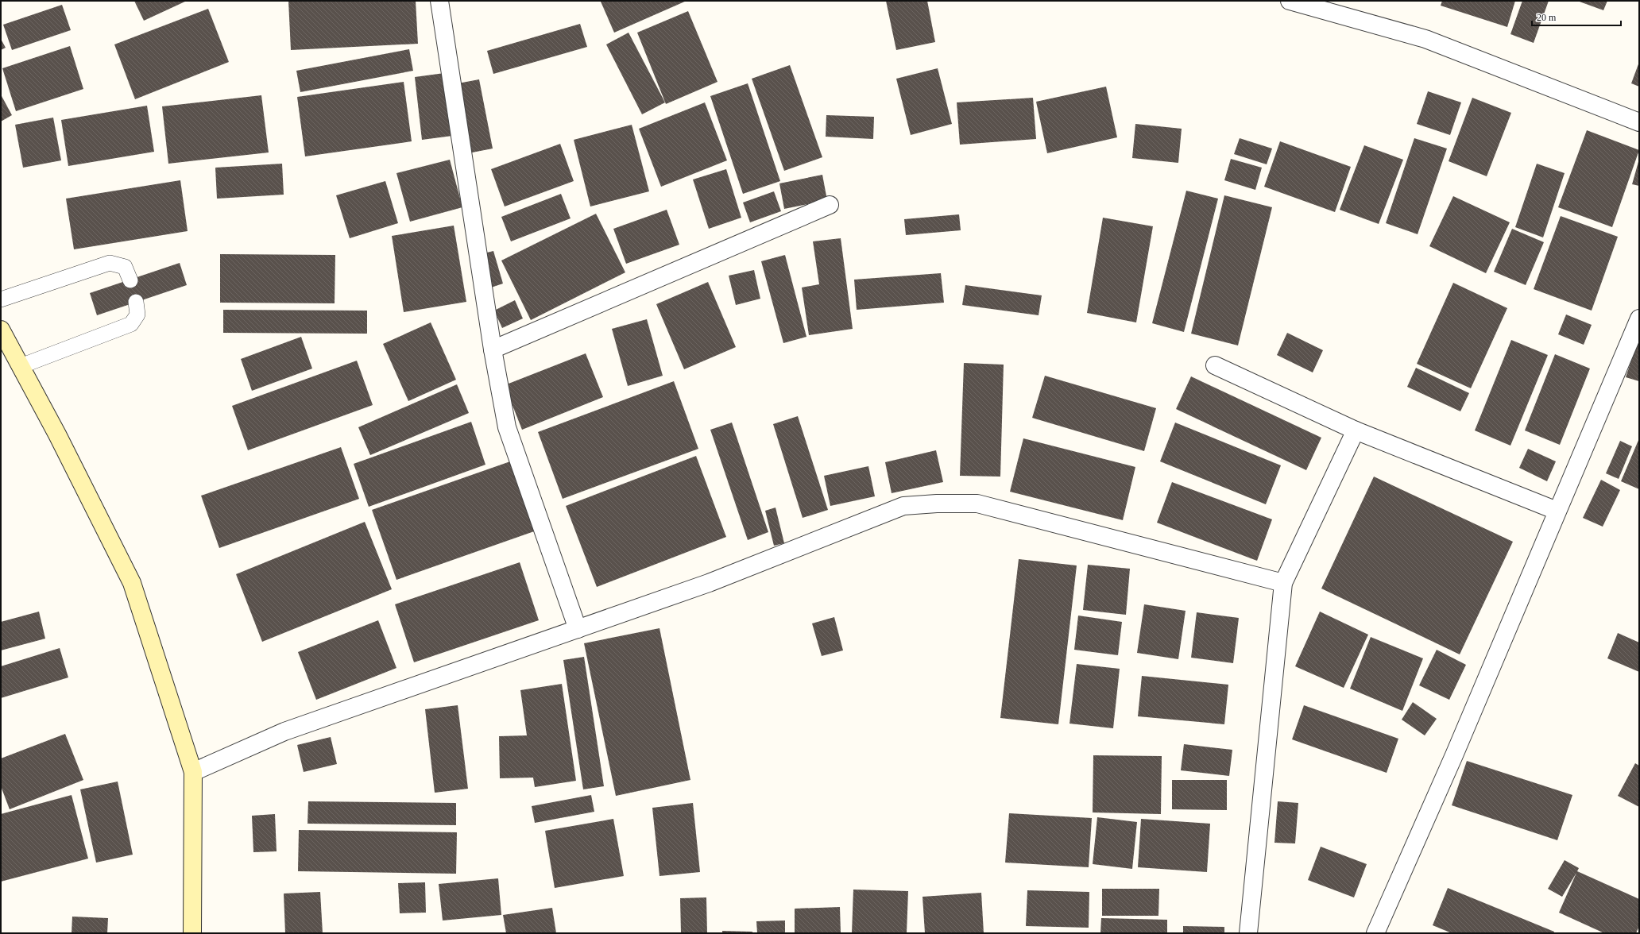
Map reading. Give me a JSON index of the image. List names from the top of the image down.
{
  "scale_bar": "20 m"
}
